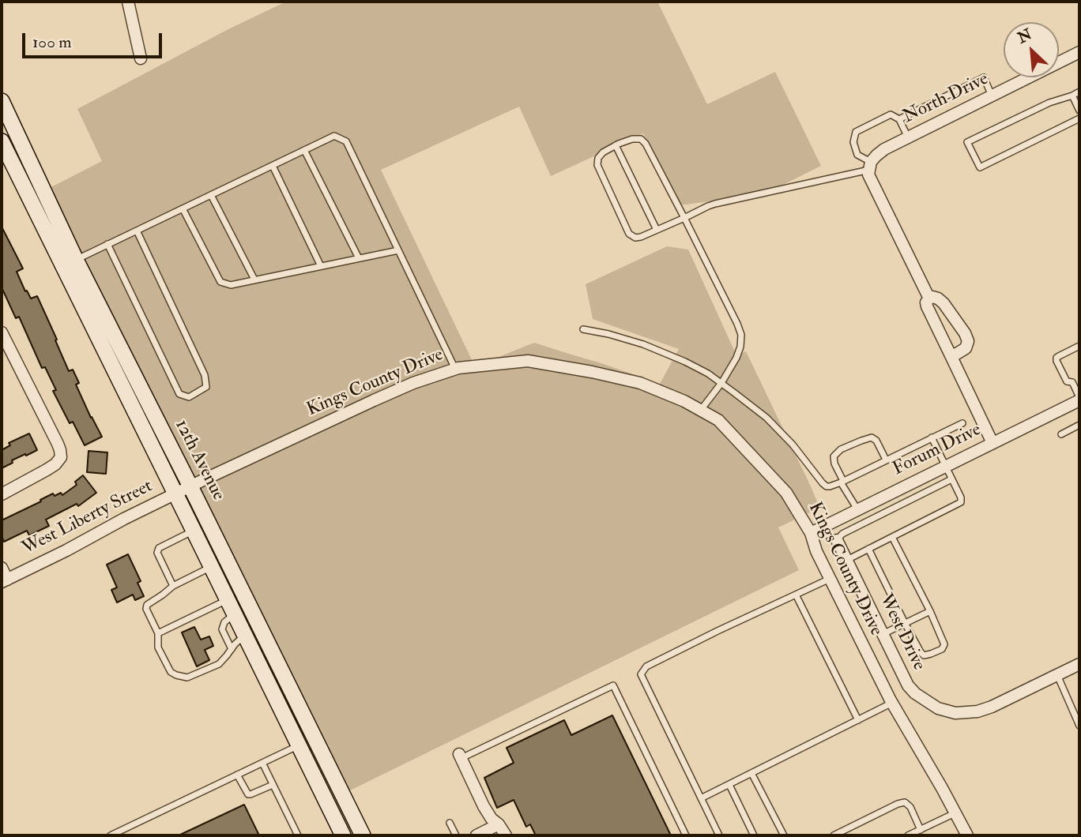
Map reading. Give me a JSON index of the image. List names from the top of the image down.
{
  "streets": {
    "main road": ["12th Avenue"],
    "street": [
      "North Drive",
      "Kings County Drive",
      "Forum Drive",
      "West Liberty Street",
      "West Drive"
    ]
  },
  "crossings": [
    ["Kings County Drive", "Forum Drive"],
    ["Kings County Drive", "12th Avenue"],
    ["Kings County Drive", "West Liberty Street"],
    ["12th Avenue", "West Liberty Street"]
  ],
  "scale_bar": "100 m",
  "north": "top left"
}
